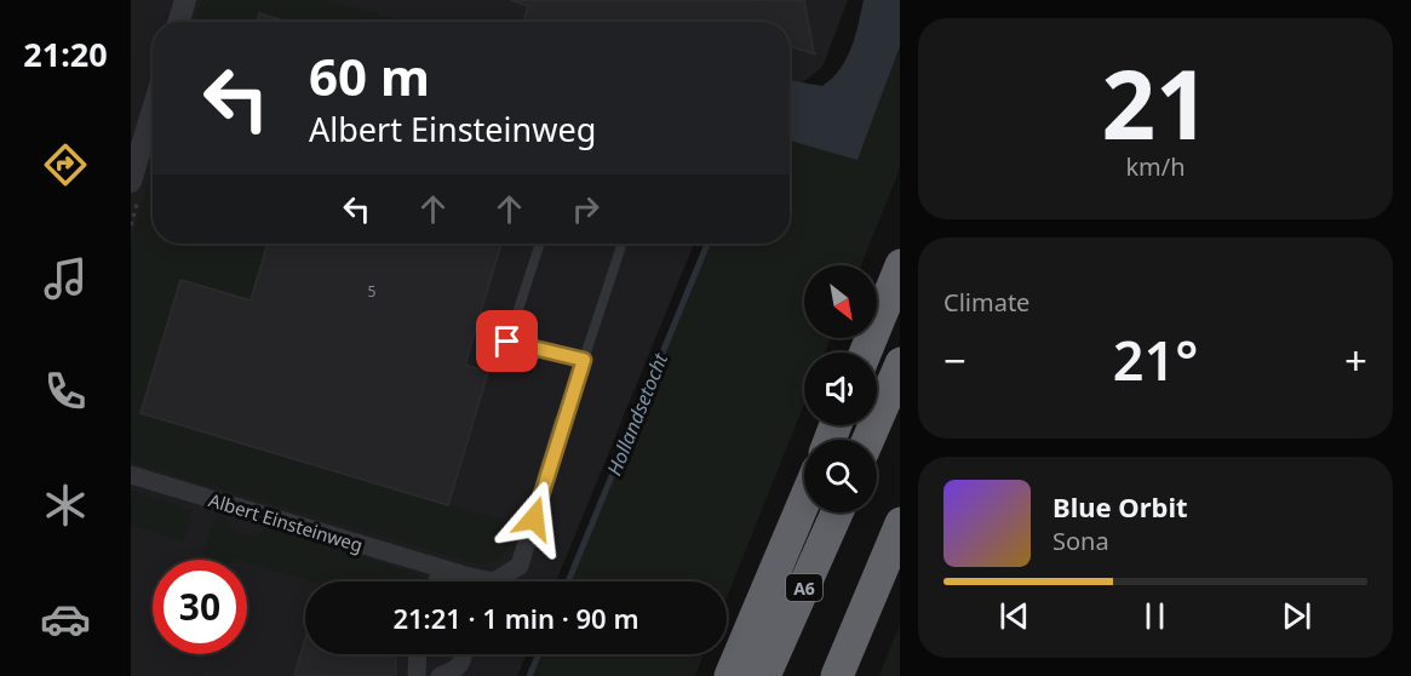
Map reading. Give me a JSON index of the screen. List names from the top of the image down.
{
  "streets": {
    "highway": ["A6"],
    "street": ["Albert Einsteinweg"]
  },
  "water": ["Hollandsetocht"],
  "house_numbers": ["5"],
  "north": "bottom right",
  "page": {
    "tabs": "21:20",
    "tile": [
      ["21", "km/h"],
      "Climate"
    ],
    "turn": ["60 m", "Albert Einsteinweg"],
    "heat": ["−", "21°", "+"],
    "song": ["Blue Orbit", "Sona"],
    "limit": "30",
    "trip": "21:21 · 1 min · 90 m"
  }
}
